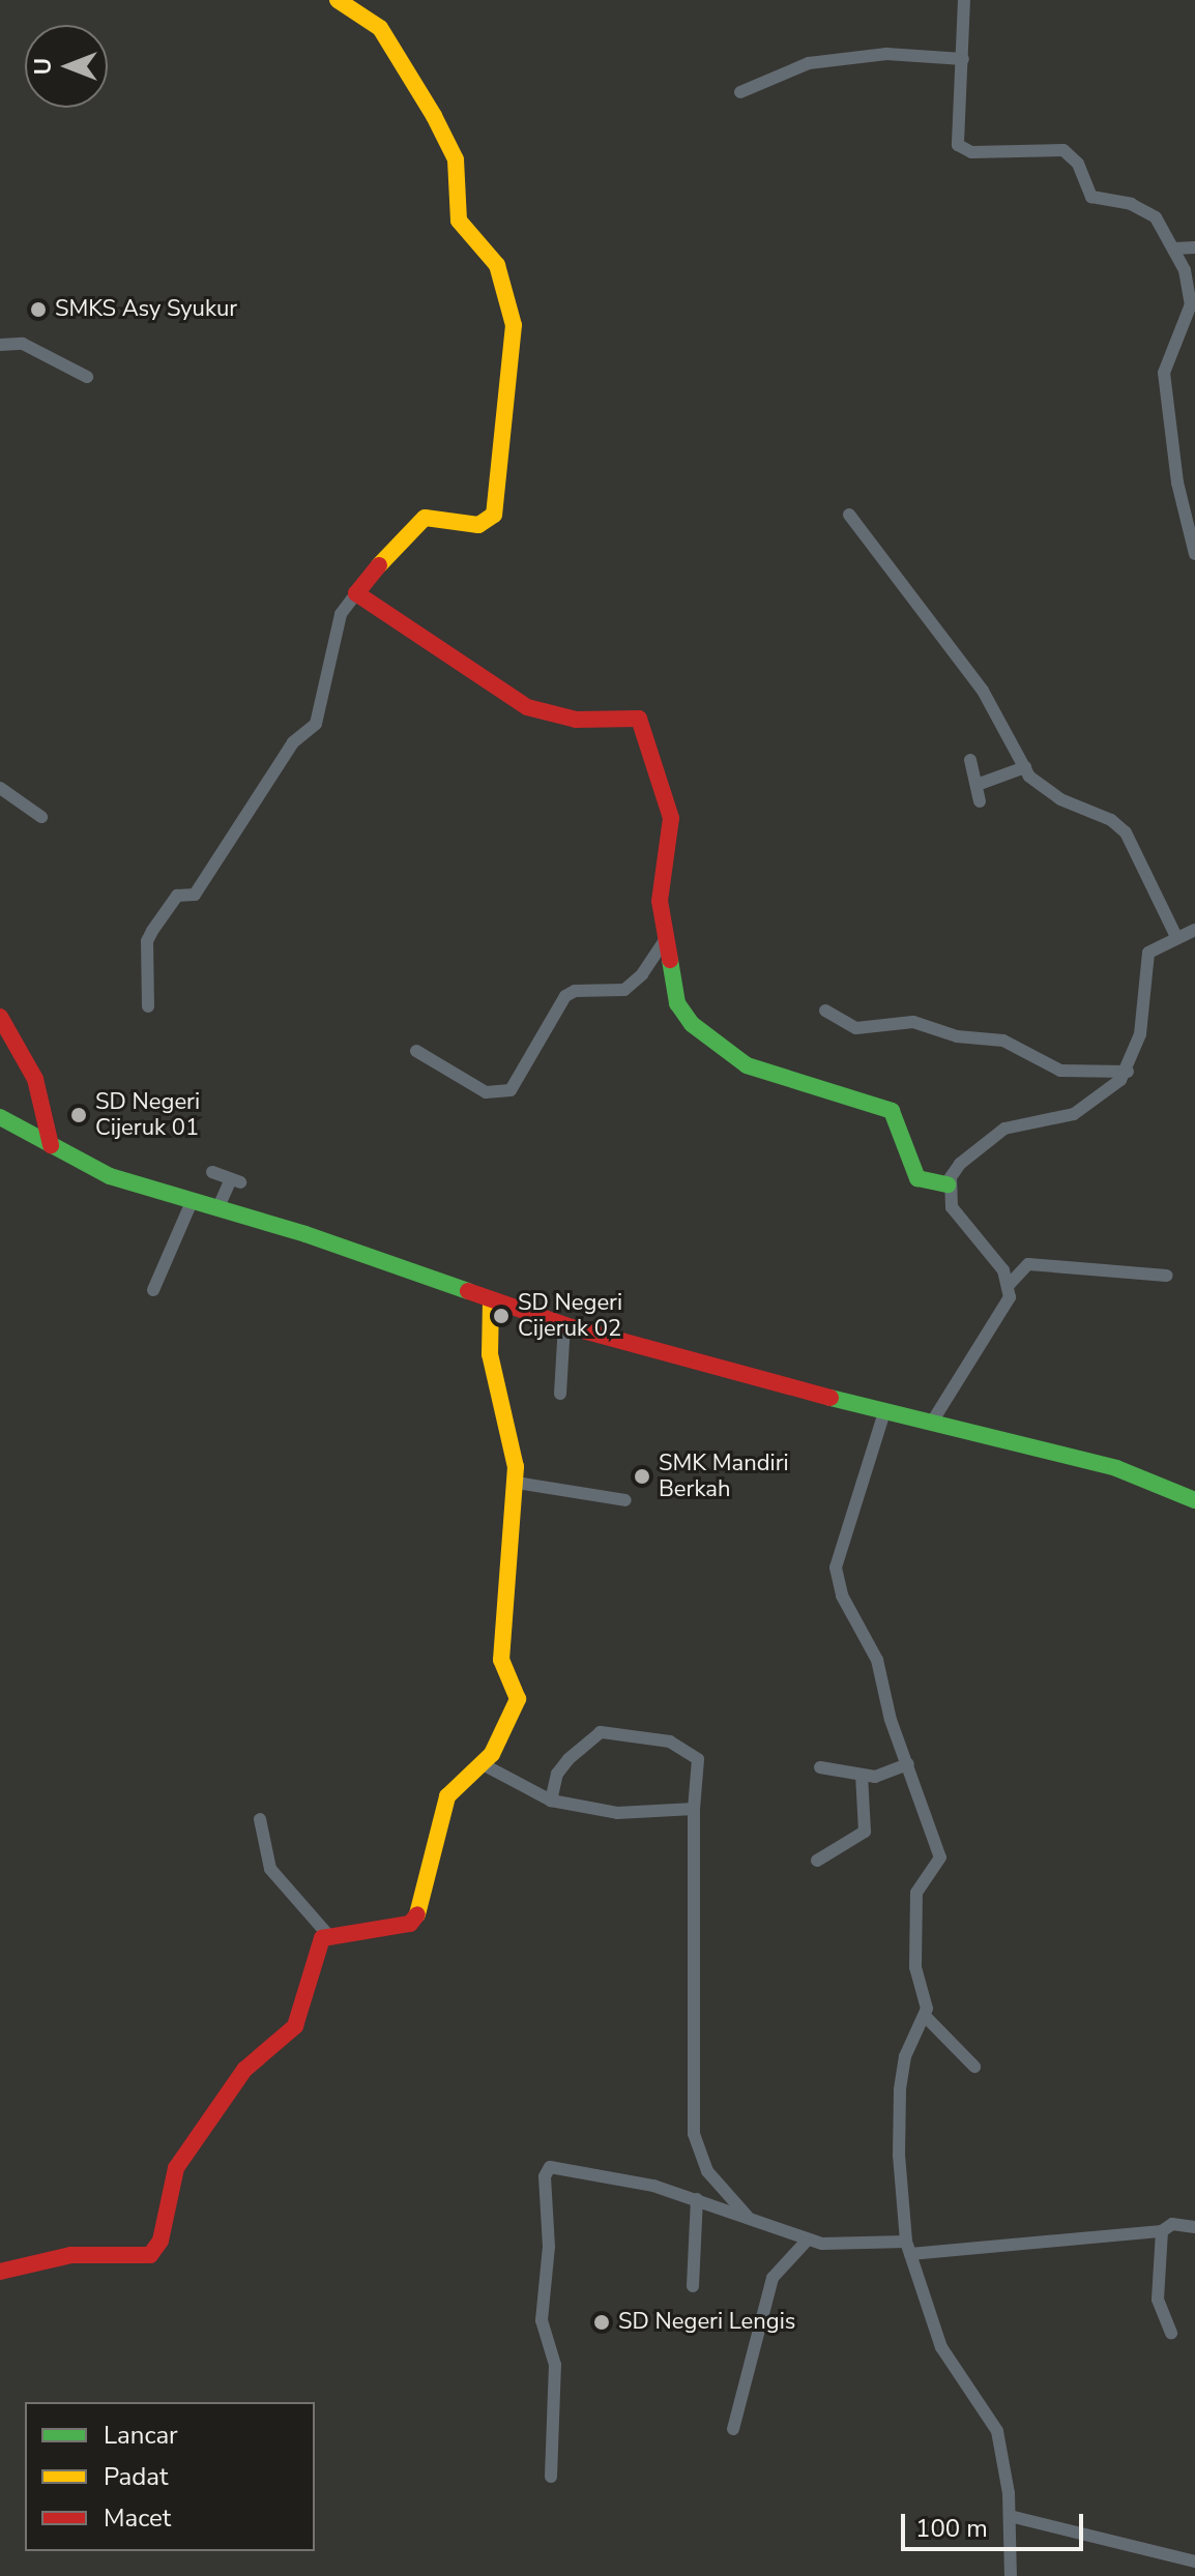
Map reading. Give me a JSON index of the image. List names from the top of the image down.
{
  "places": [
    "SMKS Asy Syukur",
    "SD Negeri Cijeruk 01",
    "SD Negeri Cijeruk 02",
    "SMK Mandiri Berkah",
    "SD Negeri Lengis"
  ],
  "legend": ["Lancar", "Padat", "Macet"],
  "scale_bar": "100 m",
  "north": "left"
}
